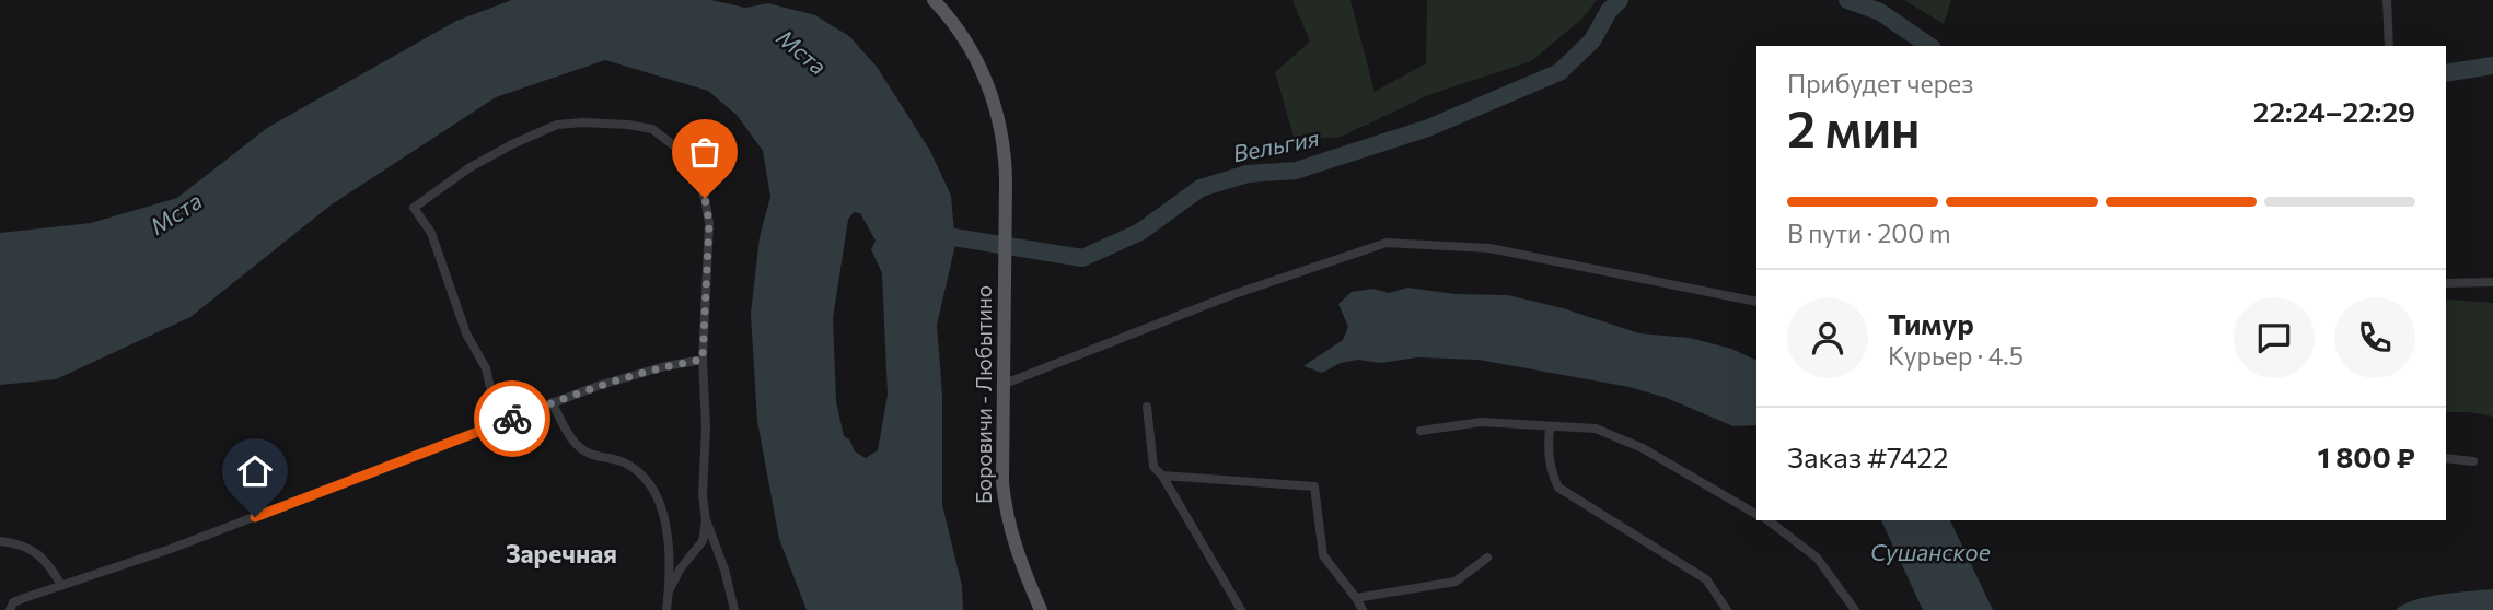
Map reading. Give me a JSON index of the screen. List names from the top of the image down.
{
  "streets": {
    "main road": ["Боровичи - Любытино"]
  },
  "districts": ["Заречная"],
  "water": ["Мста", "Вельгия", "Сушанское"],
  "page": {
    "heading": ["2 мин", "Прибудет через", "22:24–22:29"],
    "panel": [
      "Тимур",
      "Курьер · 4.5",
      "Заказ #7422",
      "1 800 ₽"
    ],
    "bar": "В пути · 200 m"
  }
}
